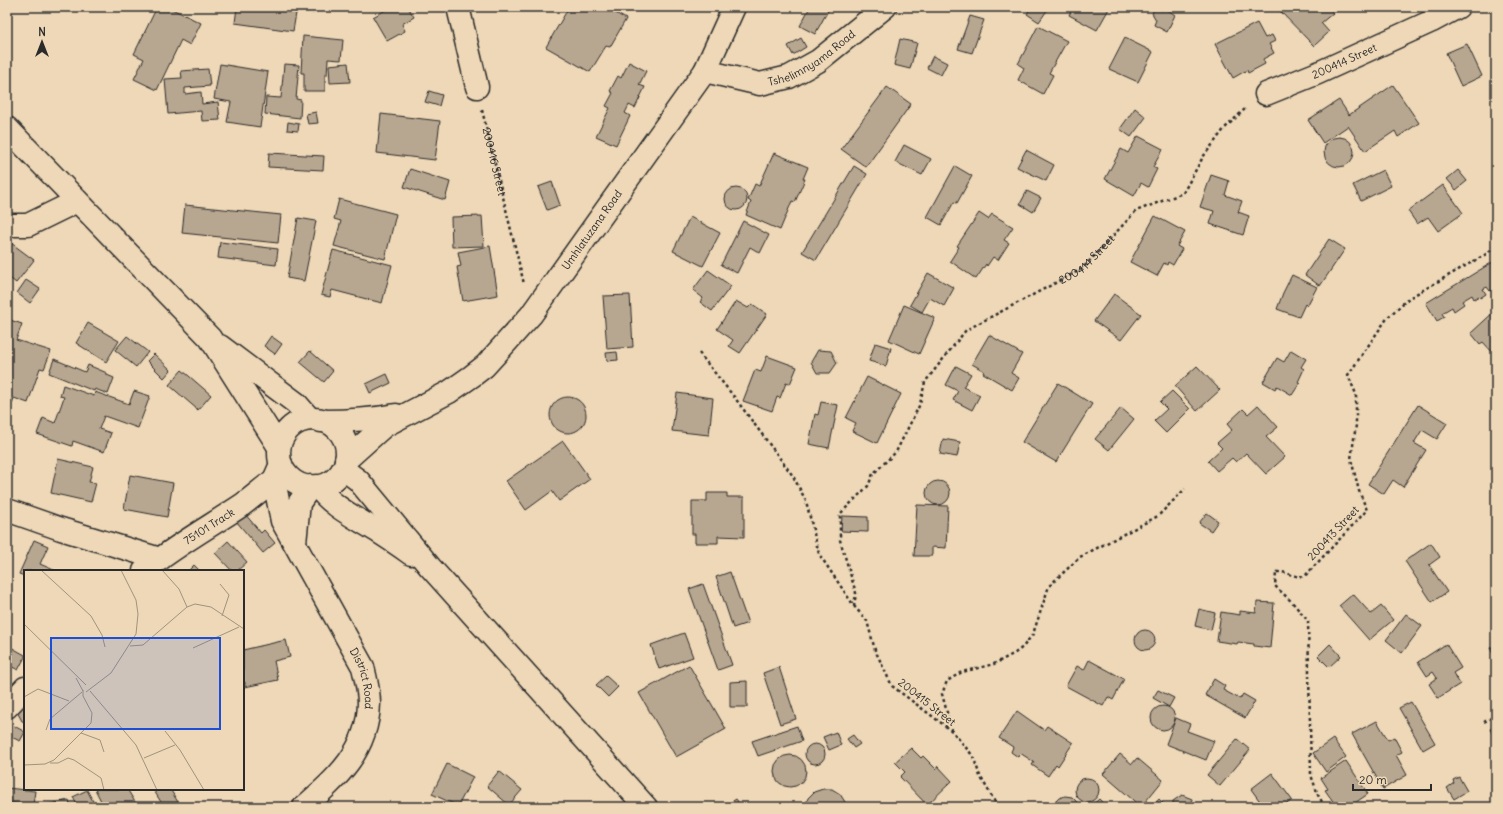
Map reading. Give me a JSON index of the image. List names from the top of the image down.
{
  "streets": {
    "street": [
      "Tshelimnyama Road",
      "200414 Street",
      "Umhlatuzana Road",
      "75101 Track",
      "District Road"
    ],
    "path": ["200416 Street", "200413 Street", "200415 Street"]
  },
  "crossings": [
    ["Tshelimnyama Road", "Umhlatuzana Road"],
    ["200414 Street", "200415 Street"],
    ["200416 Street", "Umhlatuzana Road"],
    ["Umhlatuzana Road", "75101 Track"],
    ["Umhlatuzana Road", "District Road"],
    ["75101 Track", "District Road"]
  ],
  "scale_bar": "20 m",
  "north": "top"
}
